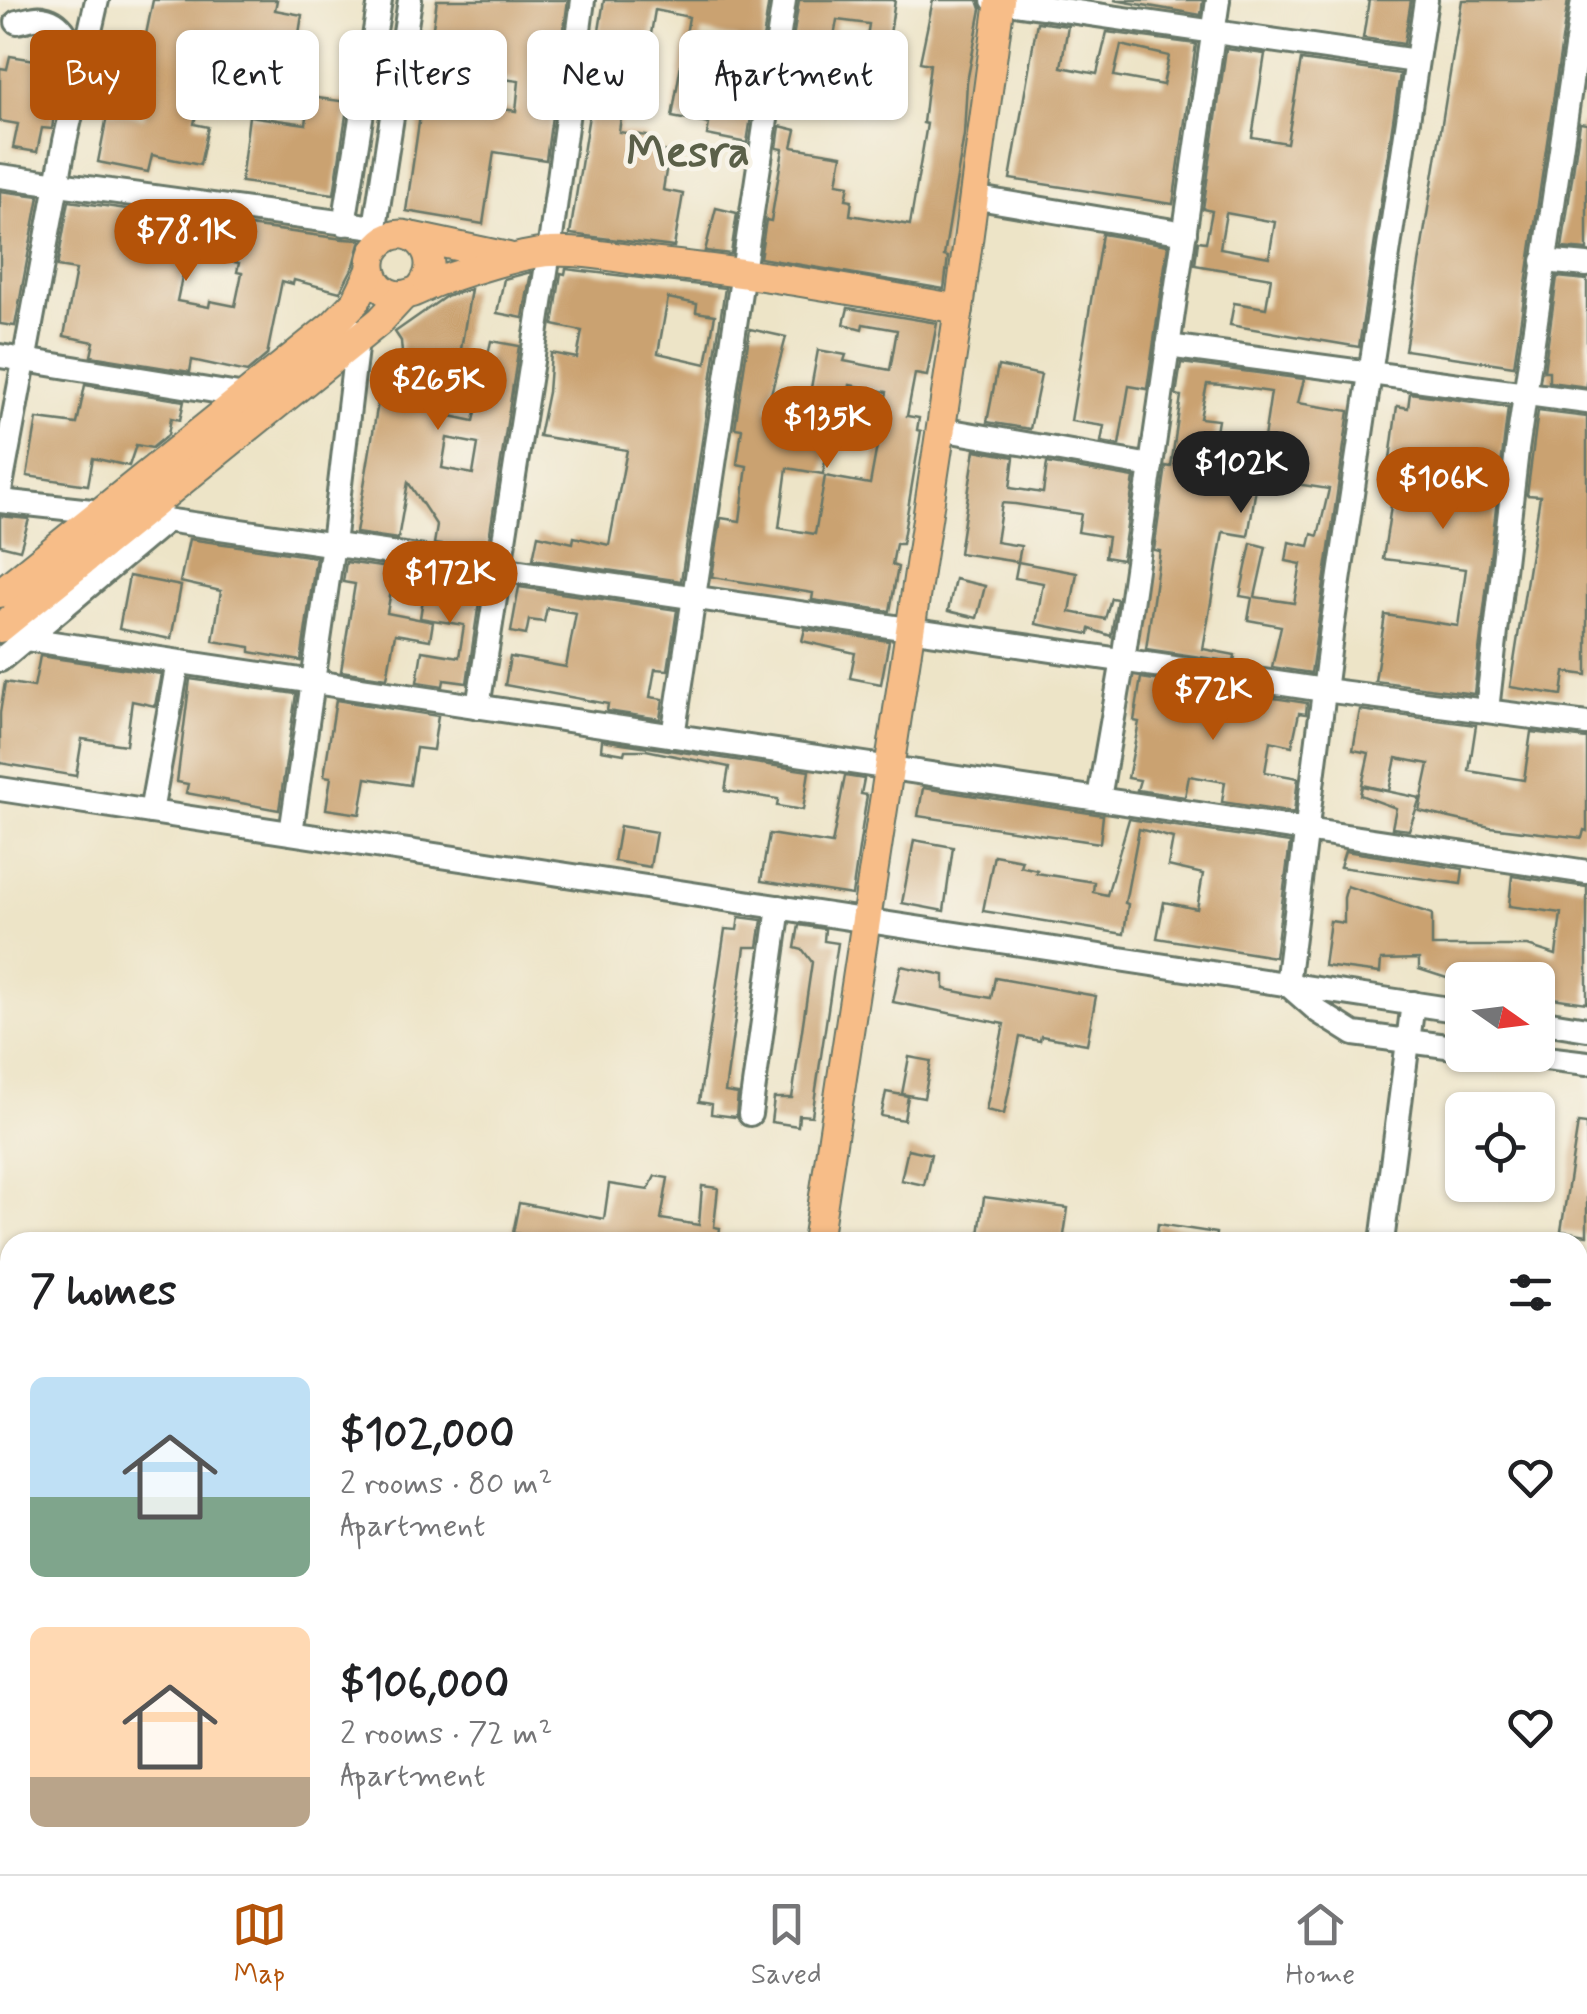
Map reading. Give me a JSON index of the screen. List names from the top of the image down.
{
  "districts": ["Mesra"],
  "north": "right",
  "page": {
    "chip": [
      "Buy",
      "Rent",
      "Filters",
      "New",
      "Apartment"
    ],
    "price": [
      "$78.1K",
      "$265K",
      "$135K",
      "$102K",
      "$106K",
      "$172K",
      "$72K"
    ],
    "heading": "7 homes",
    "list": [
      {
        "name": "$102,000",
        "note": "2 rooms · 80 m² · Apartment"
      },
      {
        "name": "$106,000",
        "note": "2 rooms · 72 m² · Apartment"
      }
    ],
    "tabs": ["Map", "Saved", "Home"]
  }
}
